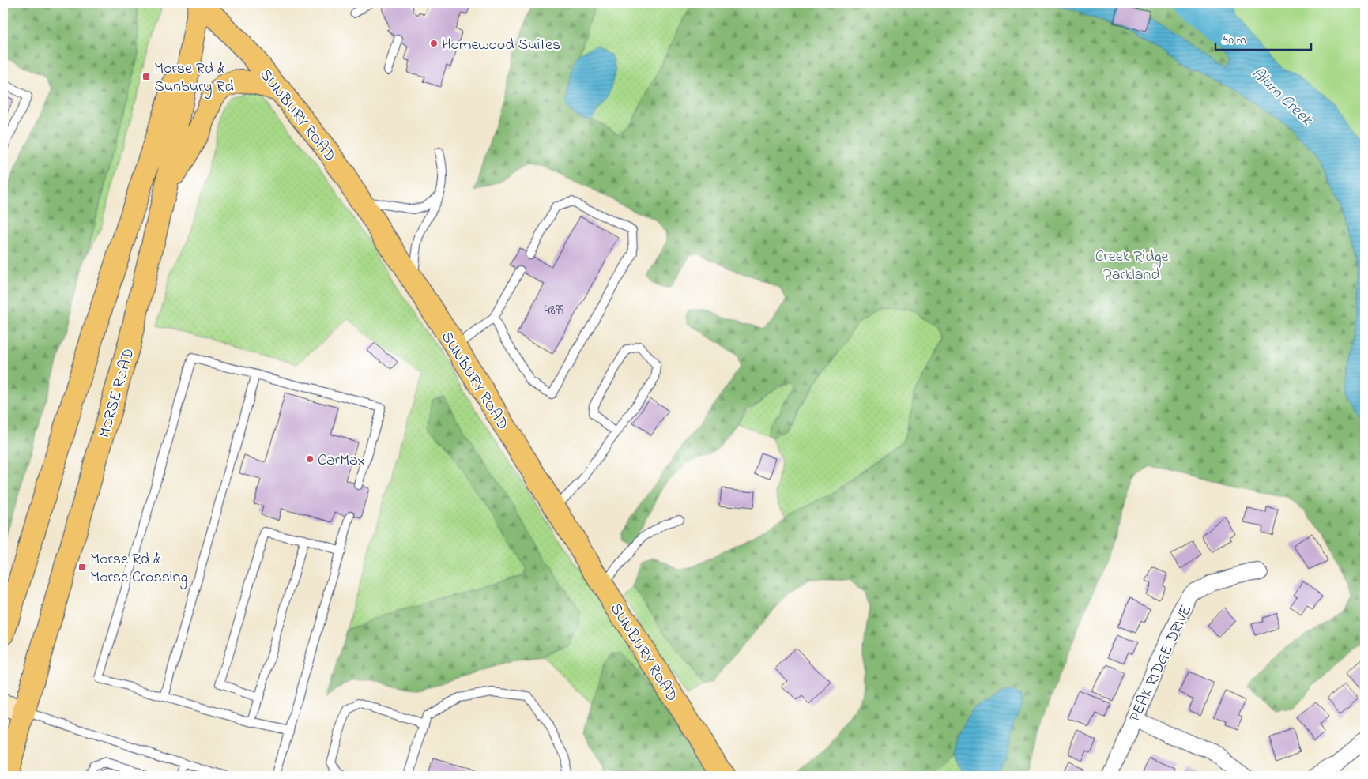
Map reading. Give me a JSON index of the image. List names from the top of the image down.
{
  "streets": {
    "main road": ["SUNBURY ROAD", "MORSE ROAD"],
    "street": ["PEAK RIDGE DRIVE"]
  },
  "crossings": [
    ["SUNBURY ROAD", "MORSE ROAD"]
  ],
  "water": ["Alum Creek"],
  "parks": ["Creek Ridge Parkland"],
  "places": {
    "other": ["Homewood Suites", "CarMax"],
    "transit": ["Morse Rd & Sunbury Rd", "Morse Rd & Morse Crossing"]
  },
  "house_numbers": ["4899"],
  "scale_bar": "50 m"
}
